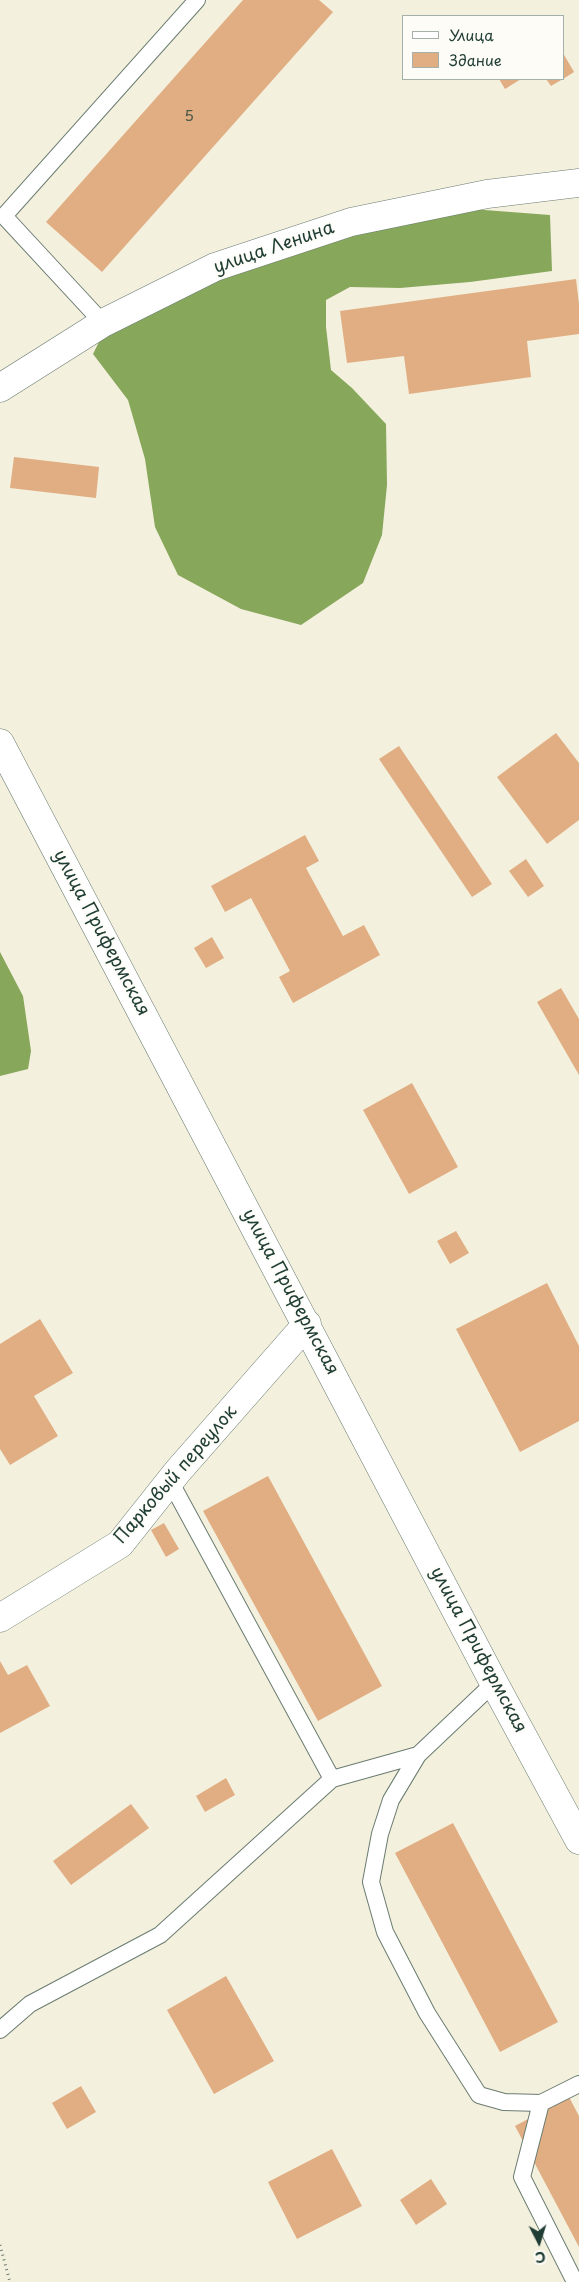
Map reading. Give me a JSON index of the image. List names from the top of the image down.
{
  "streets": {
    "street": ["улица Ленина", "улица Прифермская", "Парковый переулок"]
  },
  "crossings": [
    ["улица Прифермская", "Парковый переулок"]
  ],
  "house_numbers": ["5"],
  "legend": ["Улица", "Здание"],
  "north": "bottom"
}
